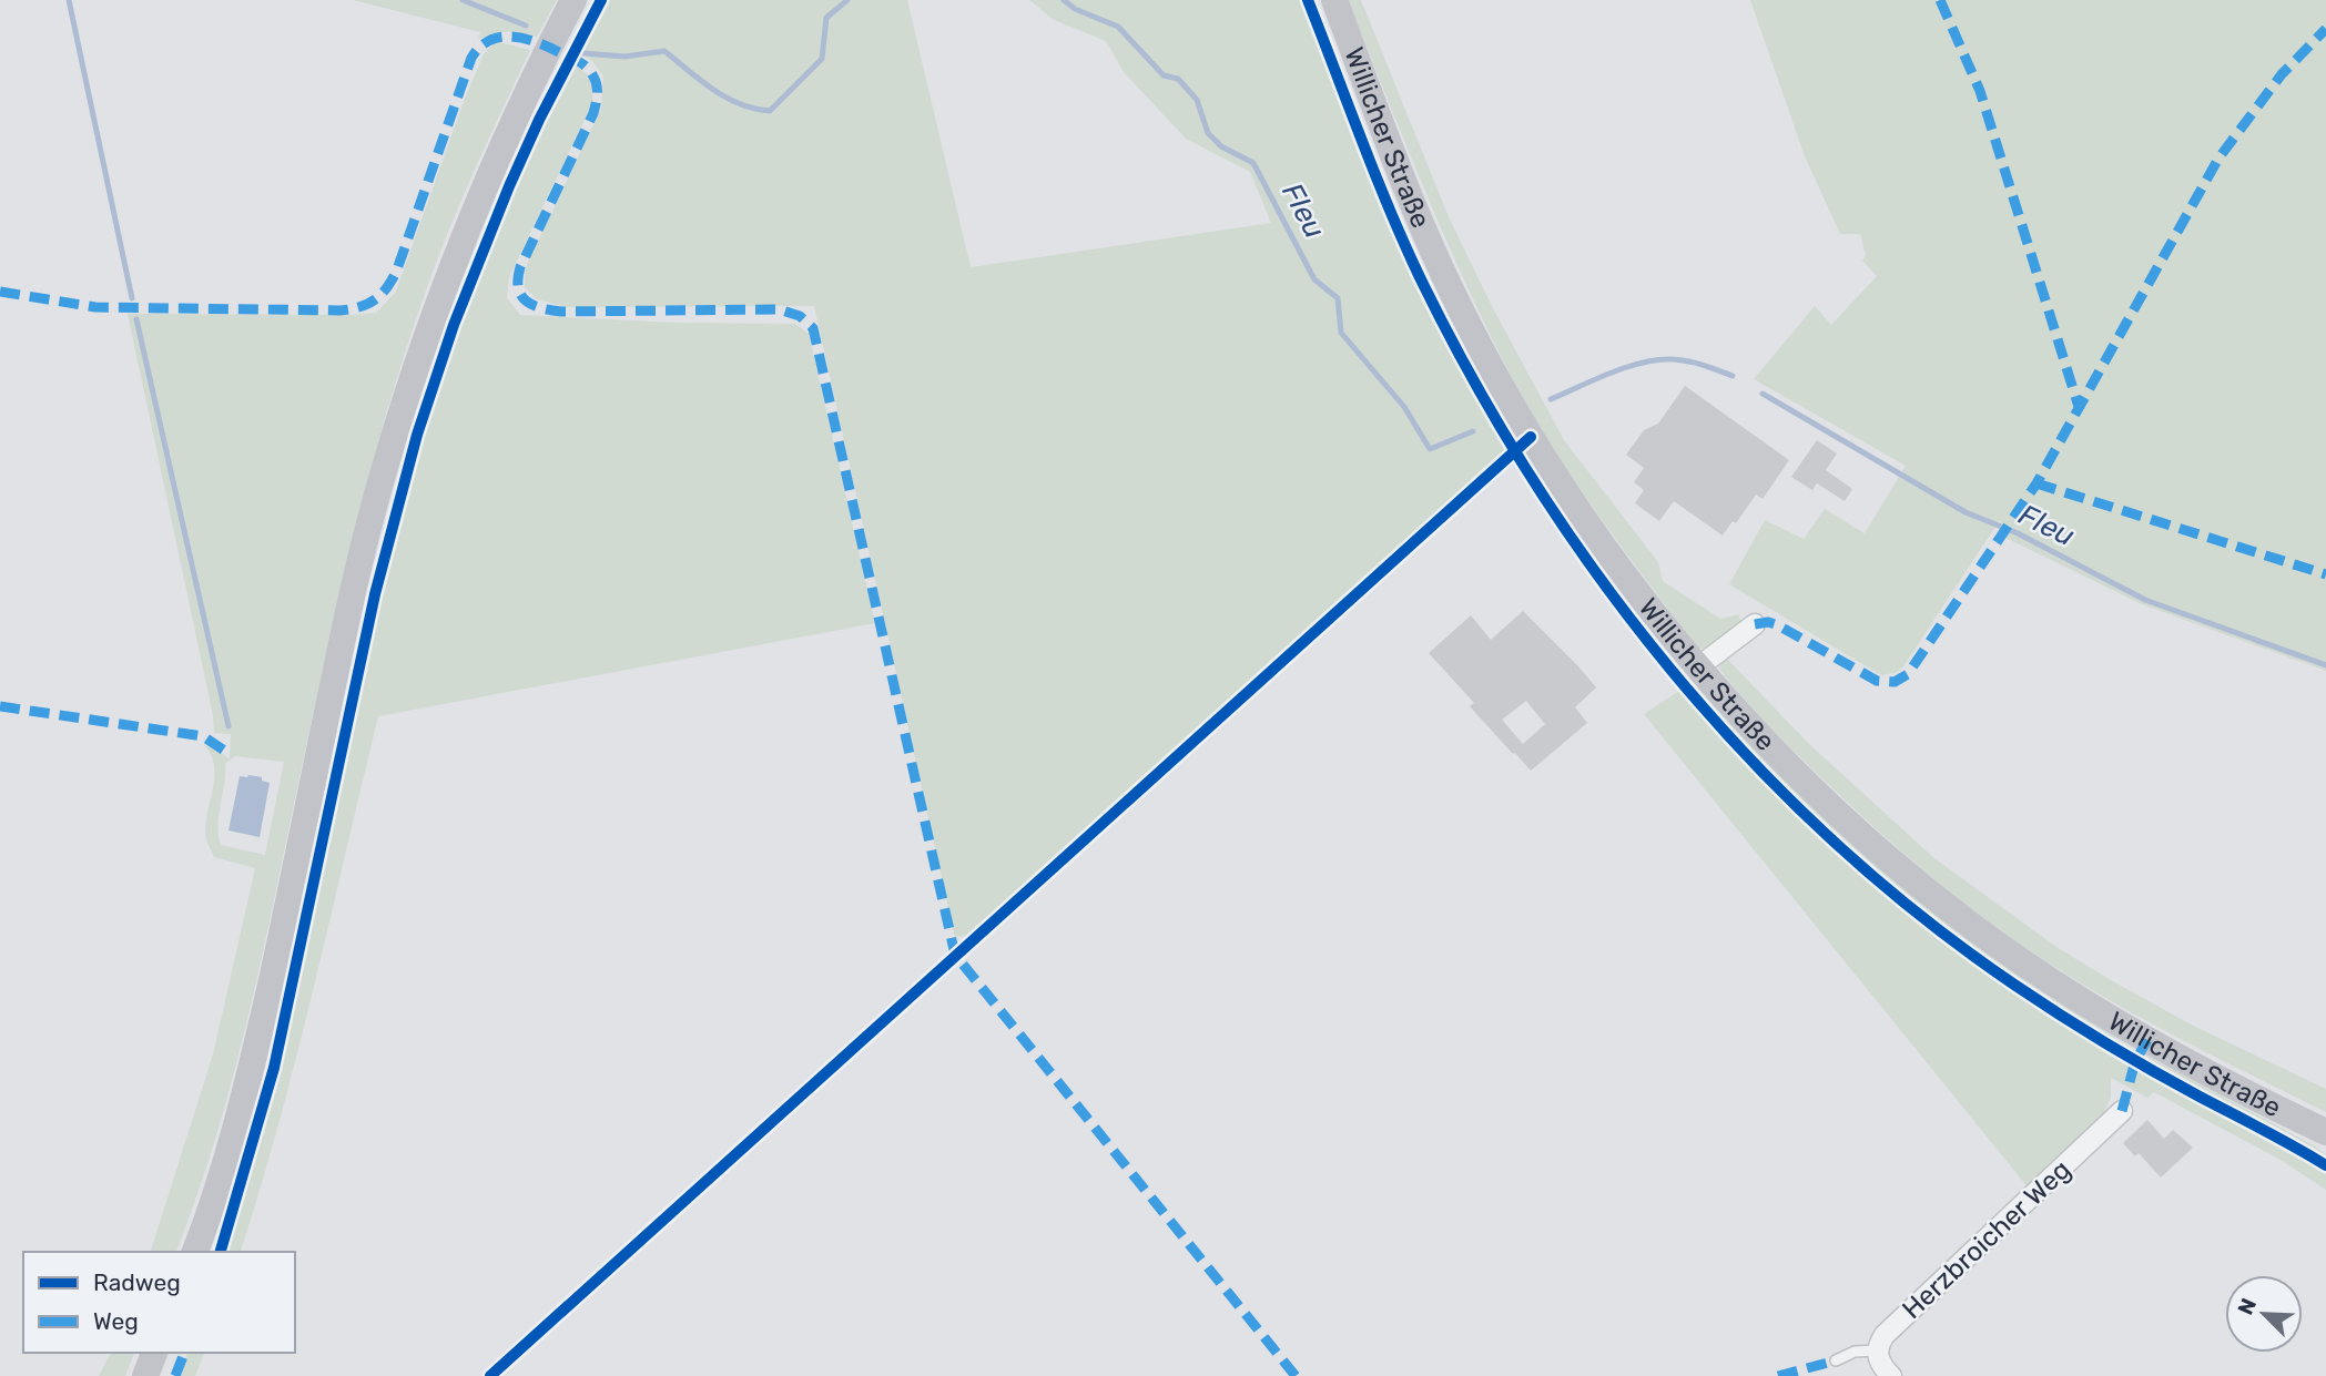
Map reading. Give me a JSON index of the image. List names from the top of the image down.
{
  "streets": {
    "main road": ["Willicher Straße"],
    "street": ["Herzbroicher Weg"]
  },
  "water": ["Fleu"],
  "legend": ["Radweg", "Weg"],
  "north": "top left"
}
